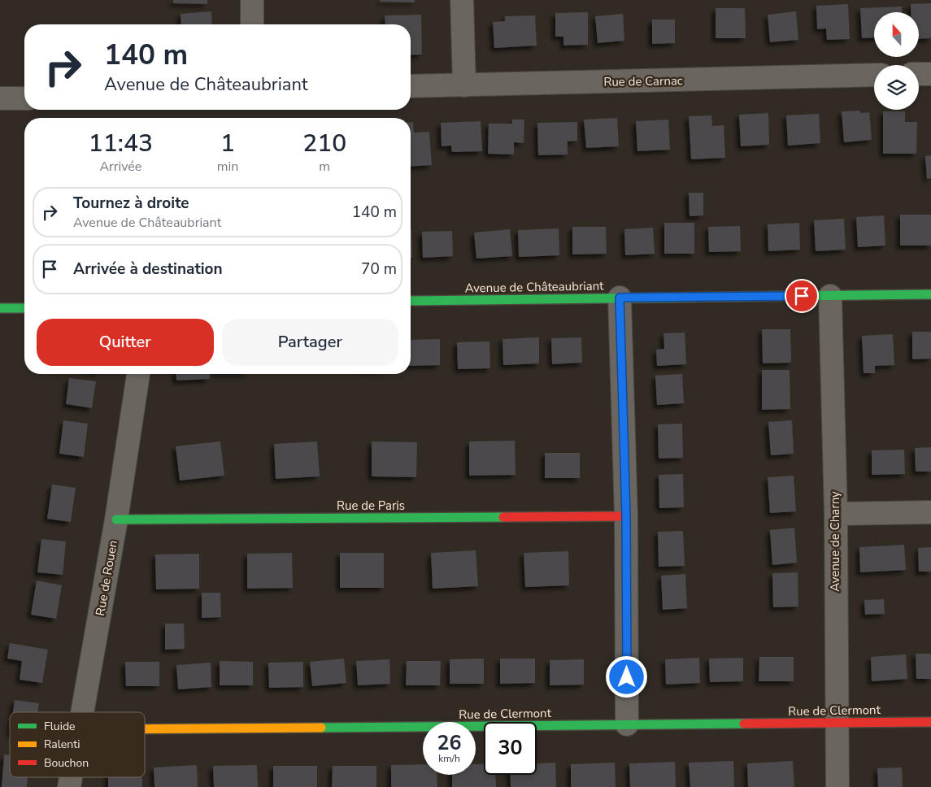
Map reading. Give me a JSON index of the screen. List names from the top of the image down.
{
  "streets": {
    "street": [
      "Rue de Carnac",
      "Avenue de Châteaubriant",
      "Rue de Paris",
      "Avenue de Charny",
      "Rue de Rouen",
      "Rue de Clermont"
    ]
  },
  "crossings": [
    ["Avenue de Châteaubriant", "Avenue de Charny"],
    ["Rue de Paris", "Rue de Rouen"],
    ["Avenue de Charny", "Rue de Clermont"]
  ],
  "legend": ["Fluide", "Ralenti", "Bouchon"],
  "north": "top",
  "page": {
    "turn": ["140 m", "Avenue de Châteaubriant"],
    "eta": [
      "11:43",
      "Arrivée",
      "1",
      "min",
      "210",
      "m"
    ],
    "list": [
      {
        "name": "Tournez à droite",
        "note": "Avenue de Châteaubriant",
        "value": "140 m"
      },
      {
        "name": "Arrivée à destination",
        "value": "70 m"
      }
    ],
    "buttons": ["Quitter", "Partager"],
    "speed": "26 km/h",
    "limit": "30"
  }
}
